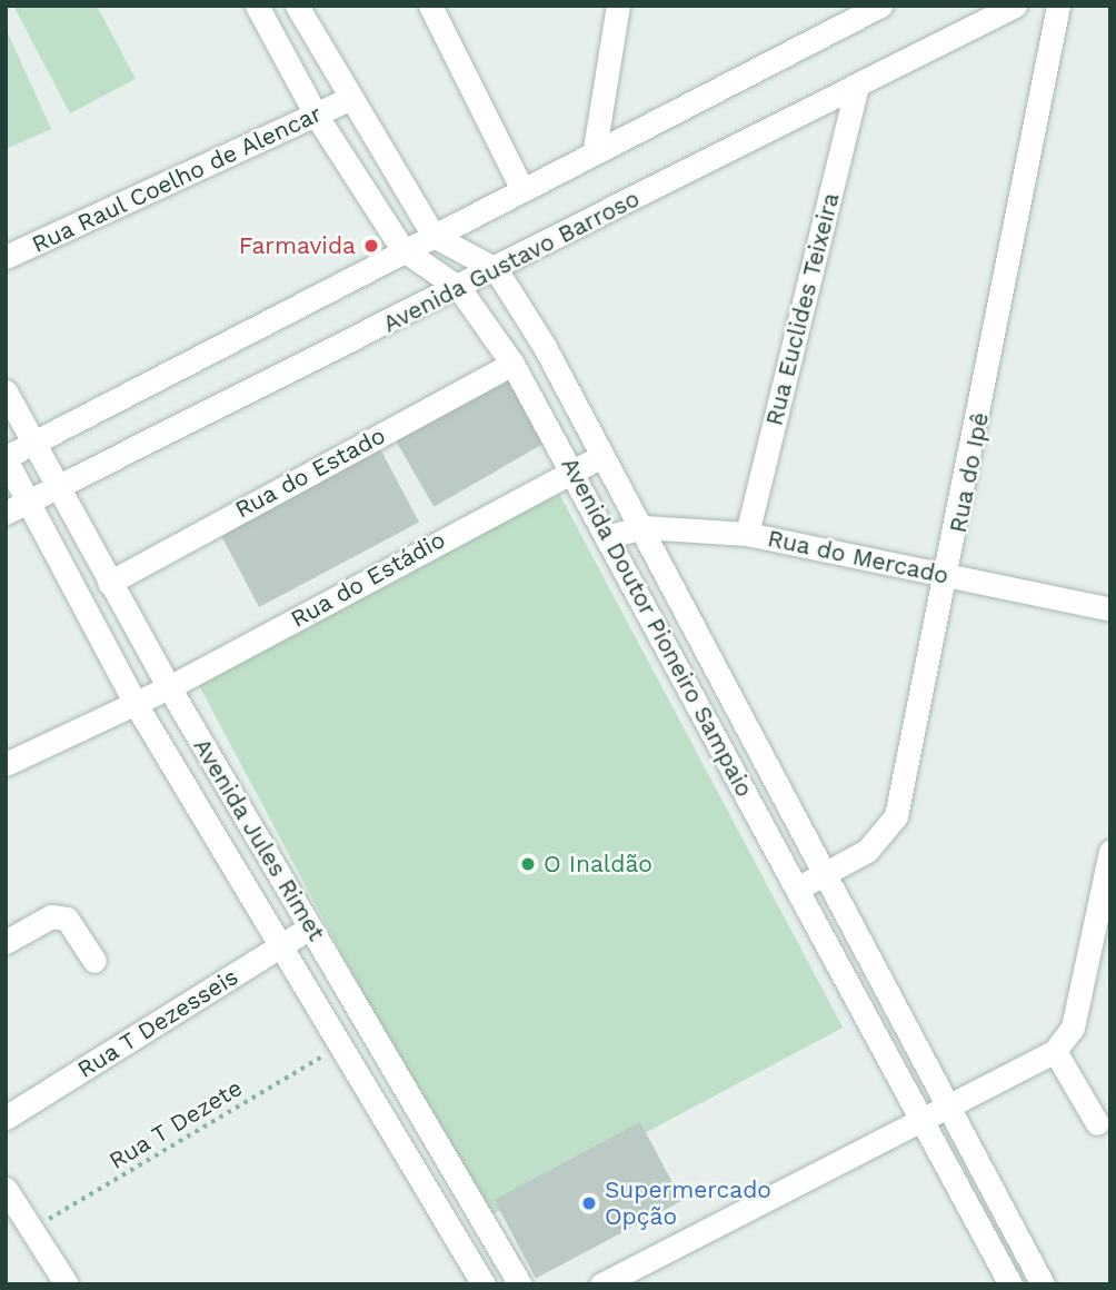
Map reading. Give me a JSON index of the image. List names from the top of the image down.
{
  "streets": {
    "street": [
      "Rua Raul Coelho de Alencar",
      "Avenida Gustavo Barroso",
      "Rua Euclides Teixeira",
      "Rua do Estado",
      "Rua do Ipê",
      "Rua do Mercado",
      "Rua do Estádio",
      "Avenida Doutor Pioneiro Sampaio",
      "Avenida Jules Rimet",
      "Rua T Dezesseis"
    ],
    "path": ["Rua T Dezete"]
  },
  "crossings": [
    ["Rua Raul Coelho de Alencar", "Avenida Doutor Pioneiro Sampaio"],
    ["Avenida Gustavo Barroso", "Rua Euclides Teixeira"],
    ["Avenida Gustavo Barroso", "Avenida Doutor Pioneiro Sampaio"],
    ["Avenida Gustavo Barroso", "Avenida Jules Rimet"],
    ["Rua Euclides Teixeira", "Rua do Mercado"],
    ["Rua do Estado", "Avenida Doutor Pioneiro Sampaio"],
    ["Rua do Estado", "Avenida Jules Rimet"],
    ["Rua do Ipê", "Rua do Mercado"],
    ["Rua do Ipê", "Avenida Doutor Pioneiro Sampaio"],
    ["Rua do Mercado", "Avenida Doutor Pioneiro Sampaio"],
    ["Rua do Estádio", "Avenida Doutor Pioneiro Sampaio"],
    ["Rua do Estádio", "Avenida Jules Rimet"],
    ["Avenida Jules Rimet", "Rua T Dezesseis"],
    ["Avenida Jules Rimet", "Rua T Dezete"]
  ],
  "places": ["Farmavida", "O Inaldão", "Supermercado Opção"]
}
